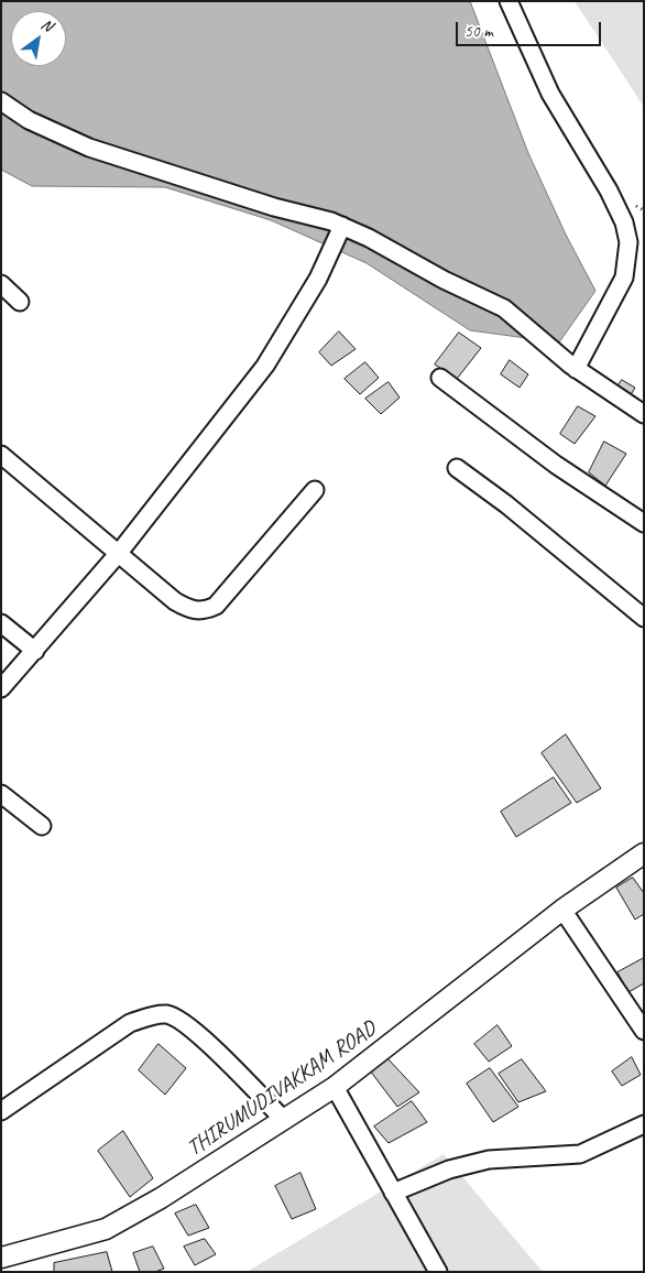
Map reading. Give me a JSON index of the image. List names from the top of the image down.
{
  "streets": {
    "street": ["THIRUMUDIVAKKAM ROAD"]
  },
  "scale_bar": "50 m",
  "north": "top right"
}
